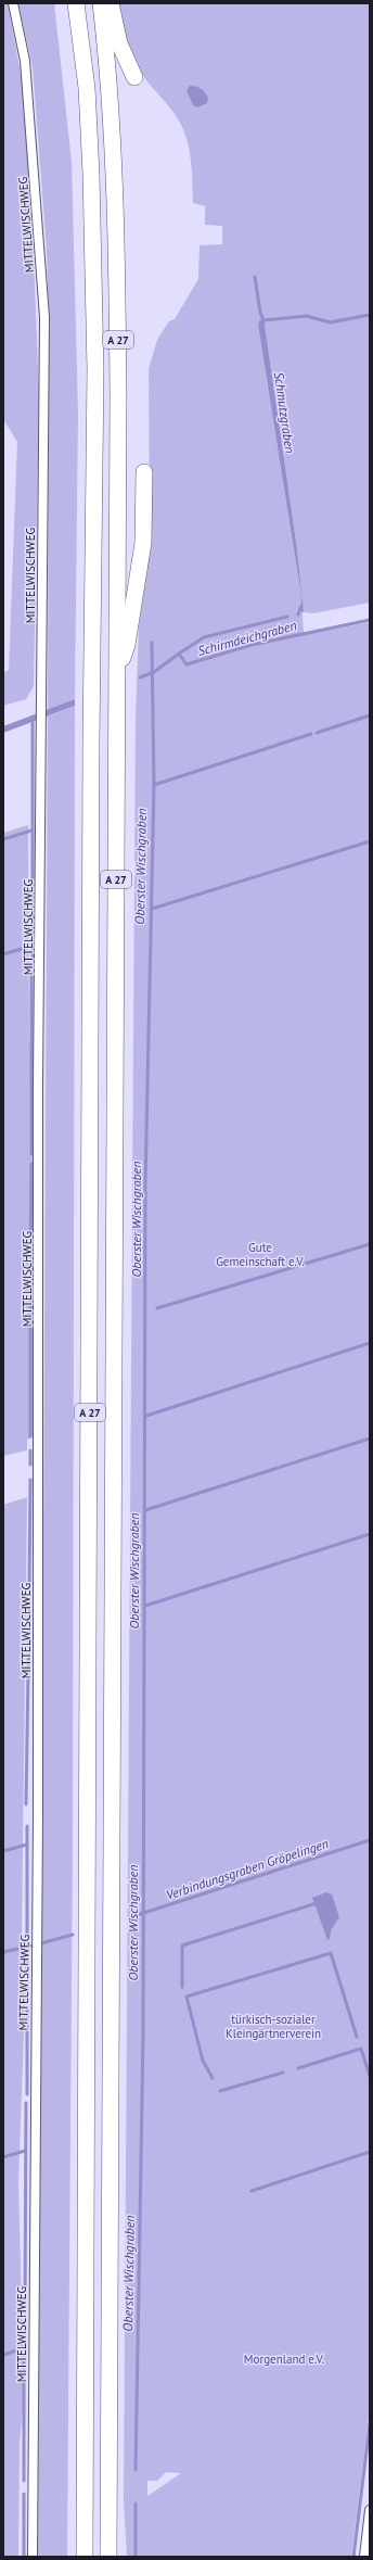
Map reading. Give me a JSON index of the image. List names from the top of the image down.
{
  "streets": {
    "highway": ["A 27"],
    "street": ["MITTELWISCHWEG"]
  },
  "water": [
    "Schmutzgraben",
    "Schirmdeichgraben",
    "Oberster Wischgraben",
    "Verbindungsgraben Gröpelingen"
  ],
  "parks": ["Gute Gemeinschaft e.V.", "türkisch-sozialer Kleingärtnerverein", "Morgenland e.V."]
}
